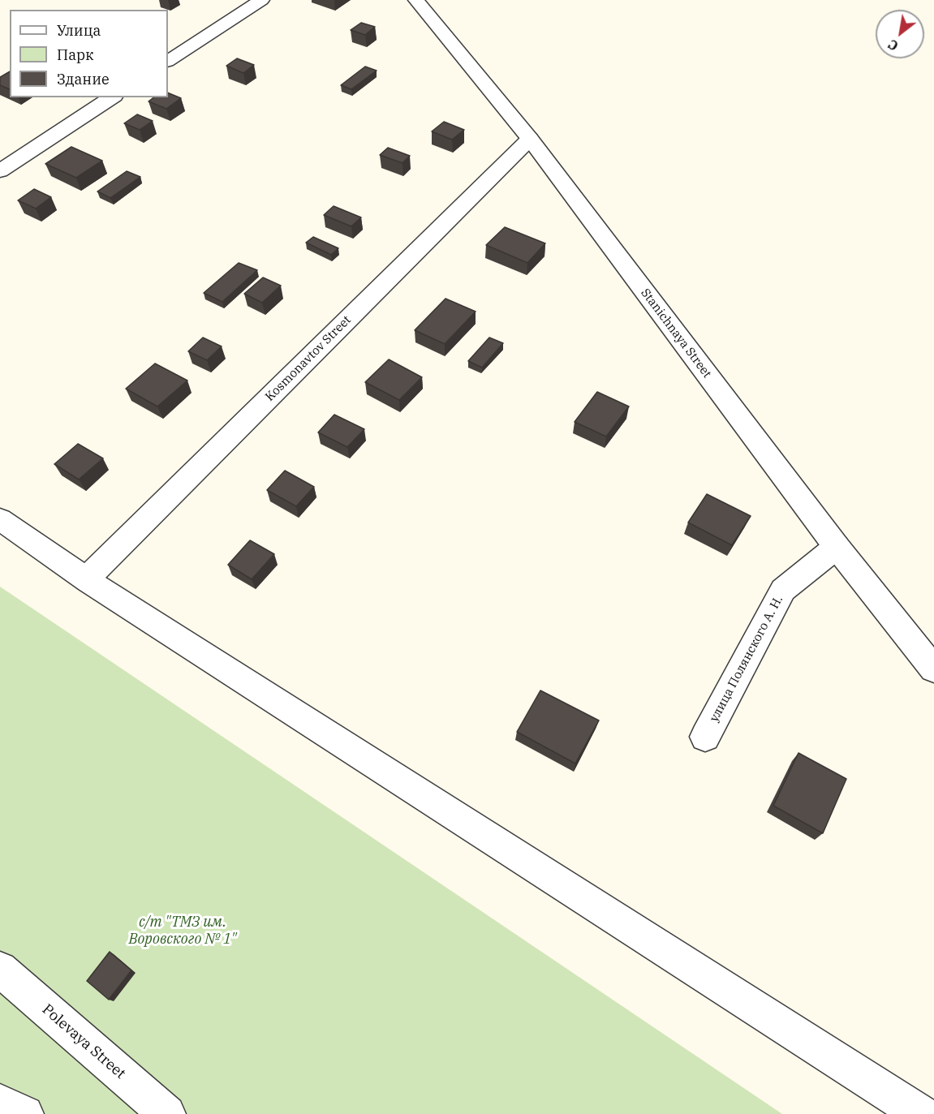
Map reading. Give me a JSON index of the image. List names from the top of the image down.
{
  "streets": {
    "street": [
      "Stanichnaya Street",
      "Kosmonavtov Street",
      "улица Полянского А. Н.",
      "Polevaya Street"
    ]
  },
  "crossings": [
    ["Stanichnaya Street", "Kosmonavtov Street"],
    ["Stanichnaya Street", "улица Полянского А. Н."]
  ],
  "parks": ["с/т \"ТМЗ им. Воровского № 1\""],
  "legend": ["Улица", "Парк", "Здание"],
  "north": "bottom left"
}
